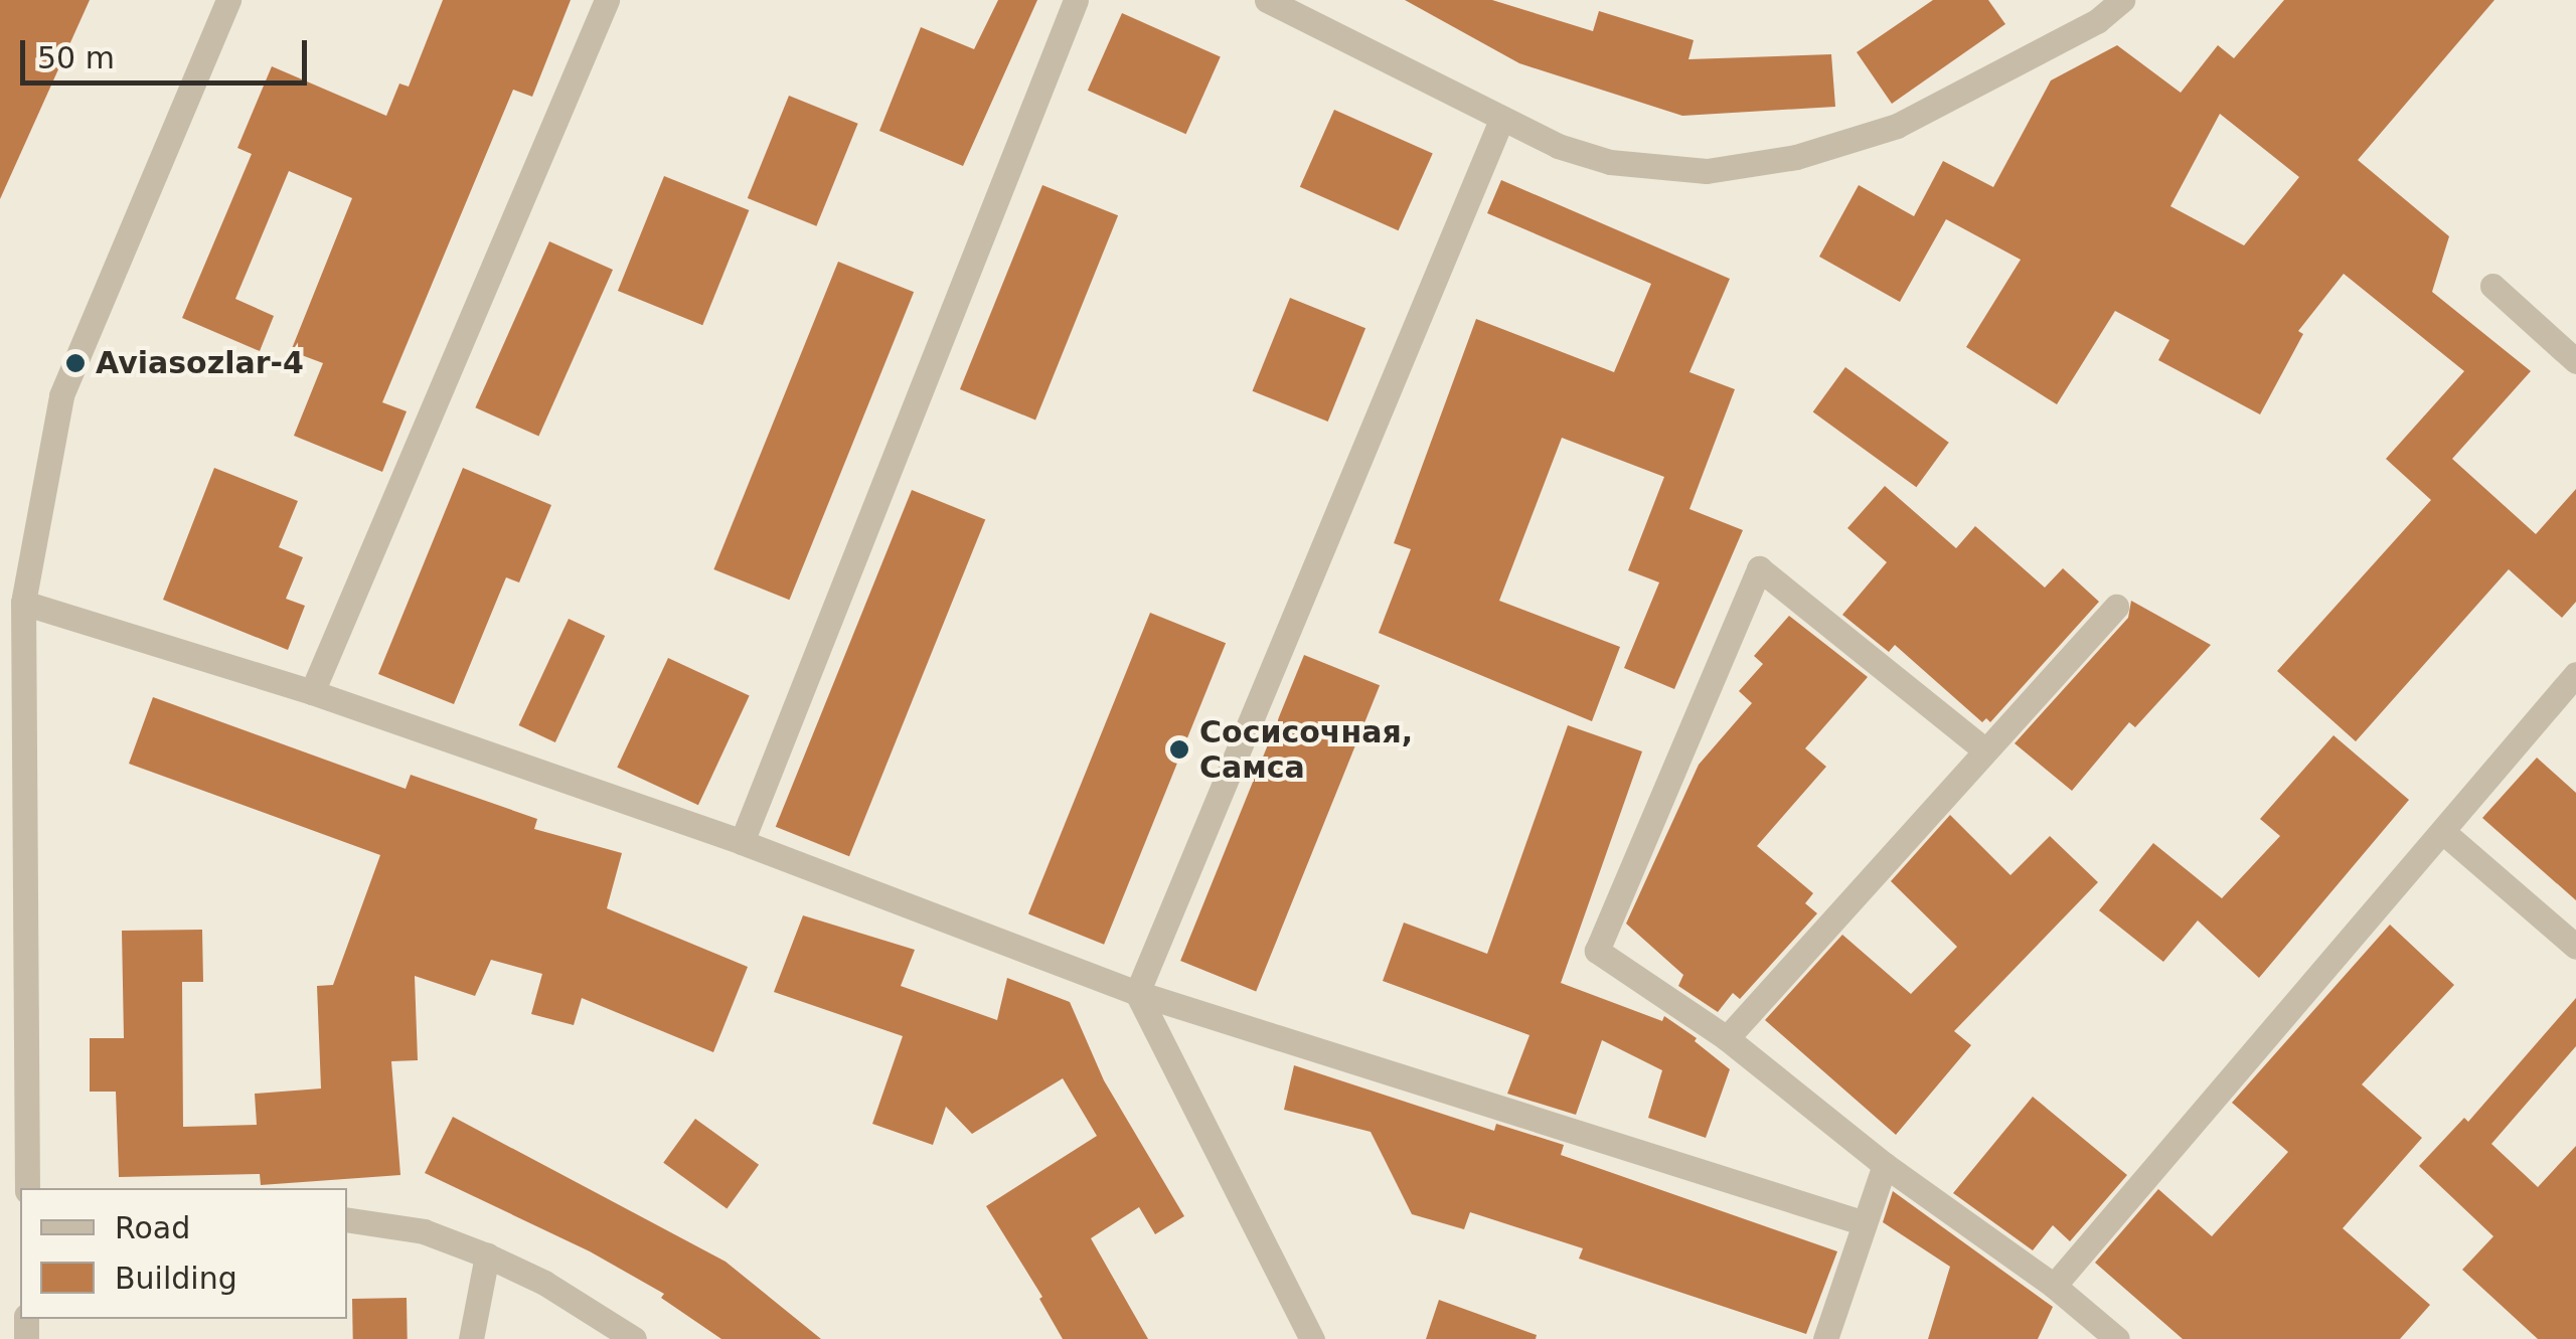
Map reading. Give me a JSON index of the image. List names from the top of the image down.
{
  "places": ["Aviasozlar-4", "Сосисочная, Самса"],
  "legend": ["Road", "Building"],
  "scale_bar": "50 m"
}
